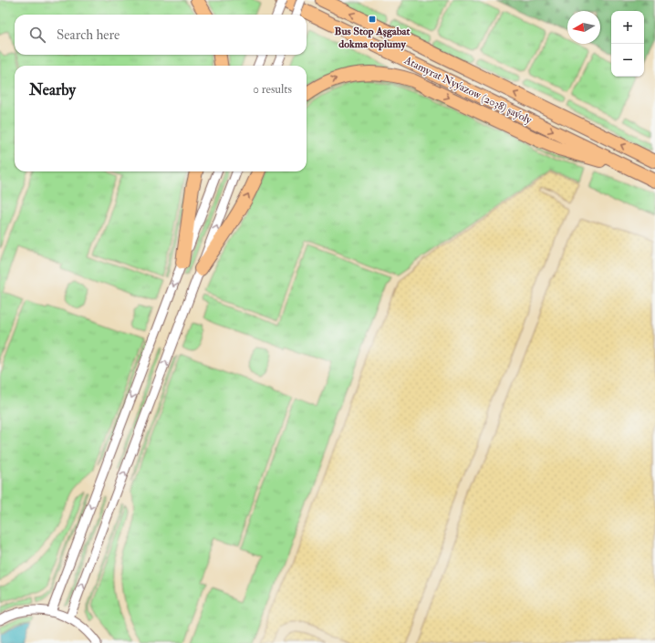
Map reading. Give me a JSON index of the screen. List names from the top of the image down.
{
  "streets": {
    "main road": ["Atamyrat Nyýazow (2038) şaýoly"]
  },
  "places": {
    "transit": ["Bus Stop Aşgabat dokma toplumy"]
  },
  "north": "left",
  "page": {
    "map_buttons": ["+", "−"],
    "search": "Search here",
    "heading": ["Nearby", "0 results"]
  }
}
